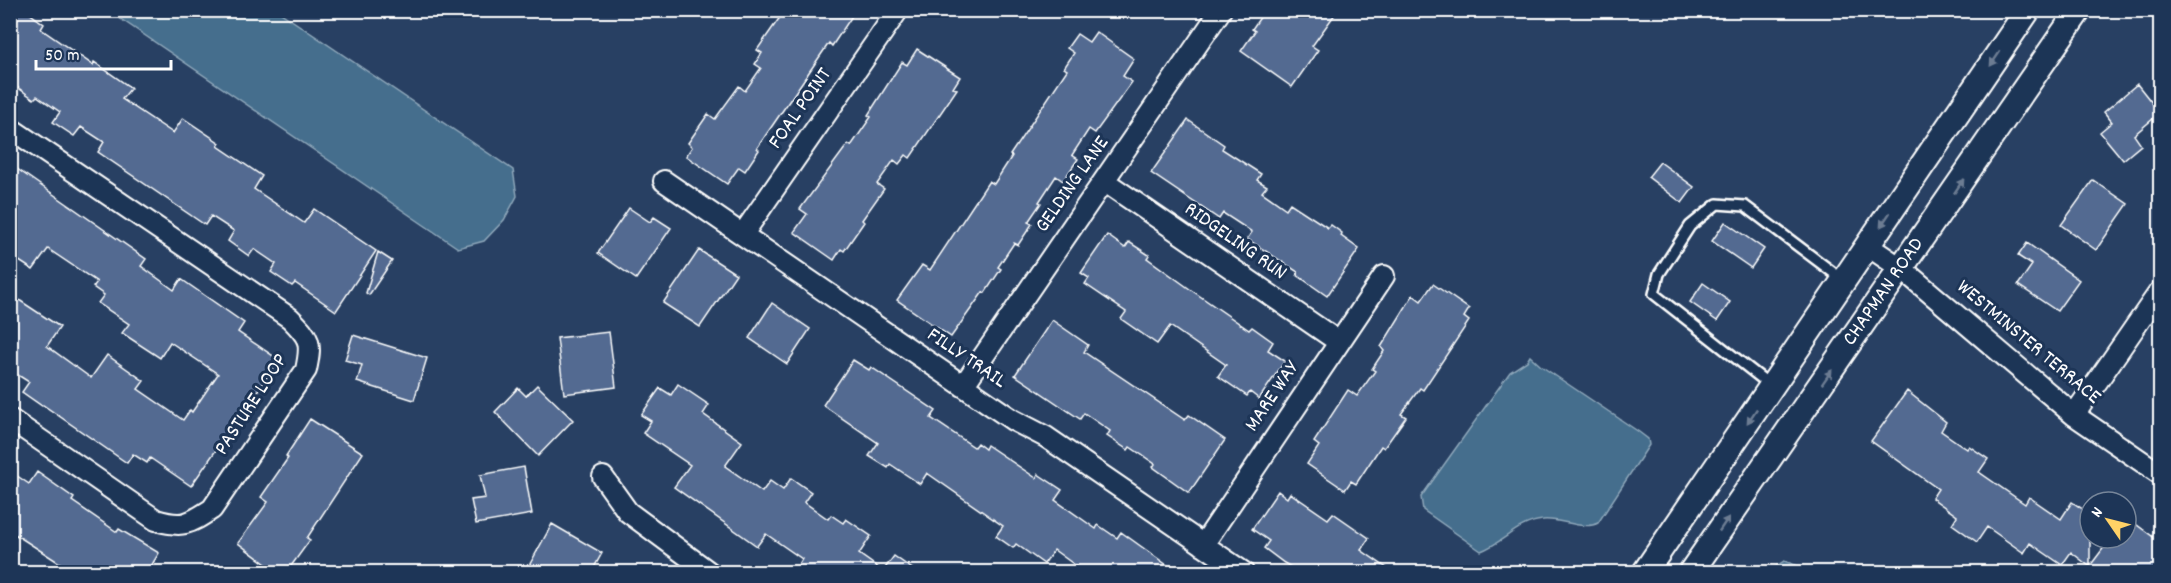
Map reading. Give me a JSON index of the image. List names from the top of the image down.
{
  "streets": {
    "street": [
      "FOAL POINT",
      "GELDING LANE",
      "RIDGELING RUN",
      "CHAPMAN ROAD",
      "WESTMINSTER TERRACE",
      "FILLY TRAIL",
      "MARE WAY",
      "PASTURE LOOP"
    ]
  },
  "crossings": [
    ["FOAL POINT", "FILLY TRAIL"],
    ["GELDING LANE", "RIDGELING RUN"],
    ["GELDING LANE", "FILLY TRAIL"],
    ["RIDGELING RUN", "MARE WAY"],
    ["CHAPMAN ROAD", "WESTMINSTER TERRACE"],
    ["FILLY TRAIL", "MARE WAY"]
  ],
  "scale_bar": "50 m",
  "north": "top left"
}
